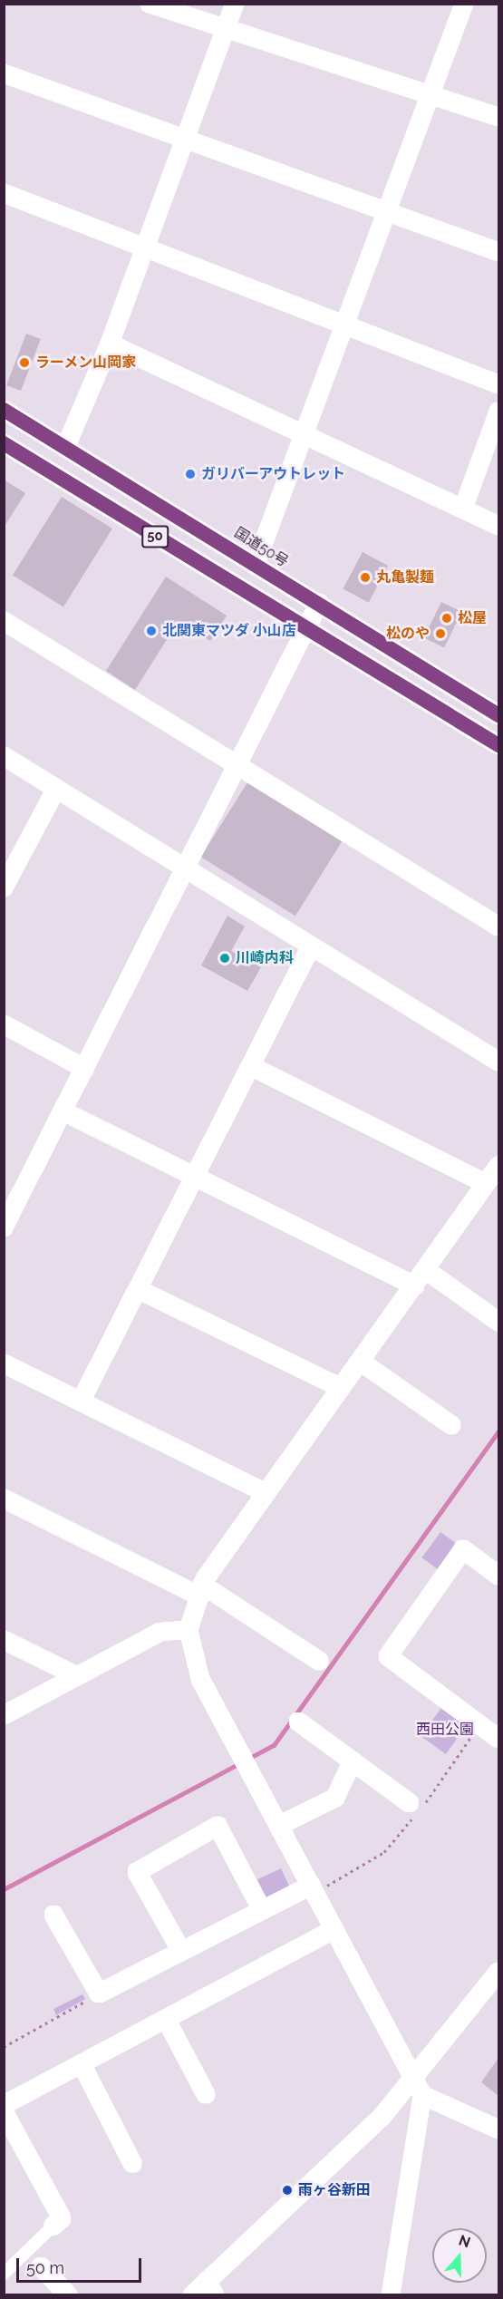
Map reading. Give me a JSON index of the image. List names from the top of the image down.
{
  "streets": {
    "highway": ["50", "国道50号"]
  },
  "parks": ["西田公園"],
  "places": [
    "ラーメン山岡家",
    "ガリバーアウトレット",
    "丸亀製麺",
    "松屋",
    "北関東マツダ 小山店",
    "松のや",
    "川崎内科",
    "雨ヶ谷新田"
  ],
  "scale_bar": "50 m",
  "north": "top"
}
